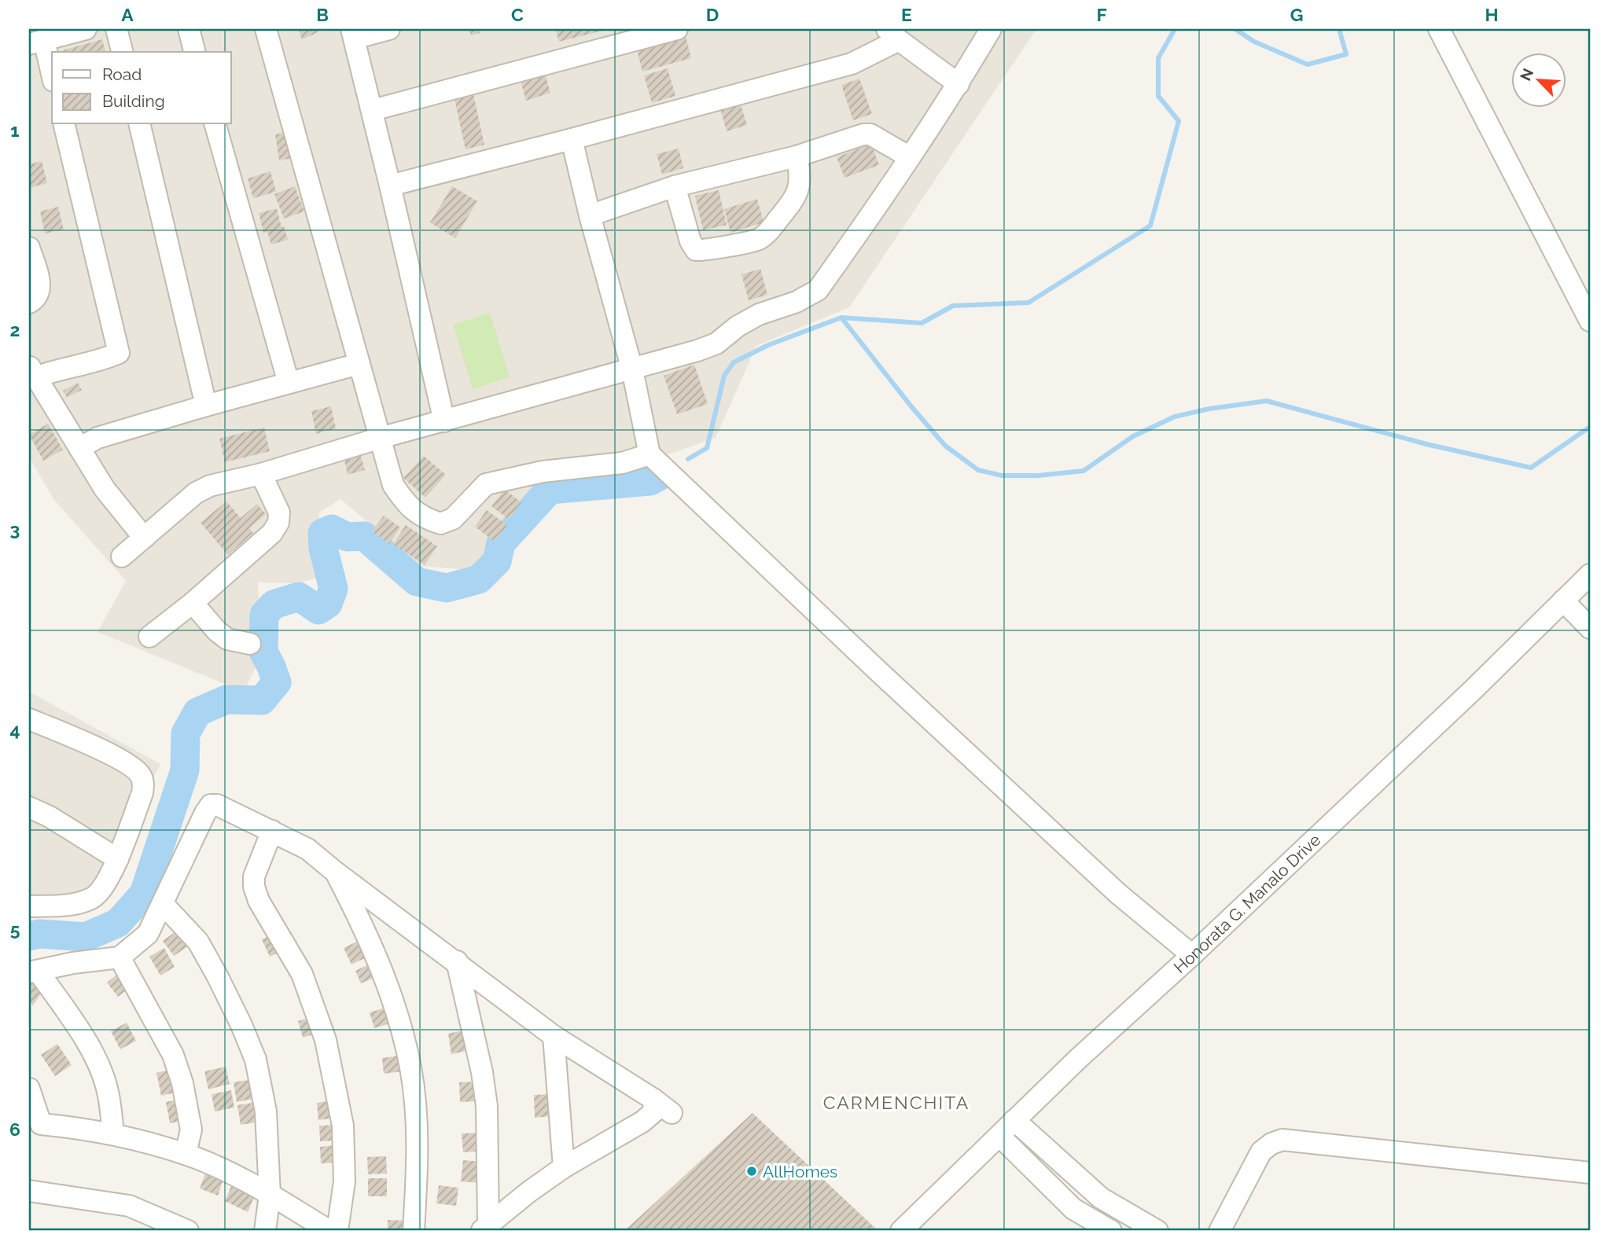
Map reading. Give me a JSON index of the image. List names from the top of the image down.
{
  "streets": {
    "street": ["Honorata G. Manalo Drive"]
  },
  "districts": ["CARMENCHITA"],
  "places": ["AllHomes"],
  "legend": ["Road", "Building"],
  "north": "top left",
  "grid": {
    "columns": [
      "A",
      "B",
      "C",
      "D",
      "E",
      "F",
      "G",
      "H"
    ],
    "rows": [
      "1",
      "2",
      "3",
      "4",
      "5",
      "6"
    ]
  }
}
